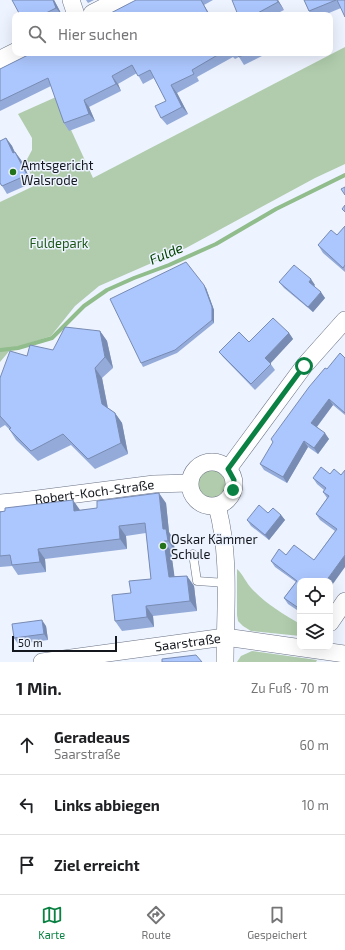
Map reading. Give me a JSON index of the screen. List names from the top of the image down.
{
  "streets": {
    "street": ["Robert-Koch-Straße", "Saarstraße"]
  },
  "crossings": [
    ["Robert-Koch-Straße", "Saarstraße"]
  ],
  "water": ["Fulde"],
  "parks": ["Fuldepark"],
  "places": ["Amtsgericht Walsrode", "Oskar Kämmer Schule"],
  "scale_bar": "50 m",
  "page": {
    "search": "Hier suchen",
    "scale": "50 m",
    "heading": ["1 Min.", "Zu Fuß · 70 m"],
    "list": [
      ["Geradeaus", "Saarstraße", "60 m"],
      ["Links abbiegen", "10 m"],
      "Ziel erreicht"
    ],
    "nav": ["Karte", "Route", "Gespeichert"]
  }
}
